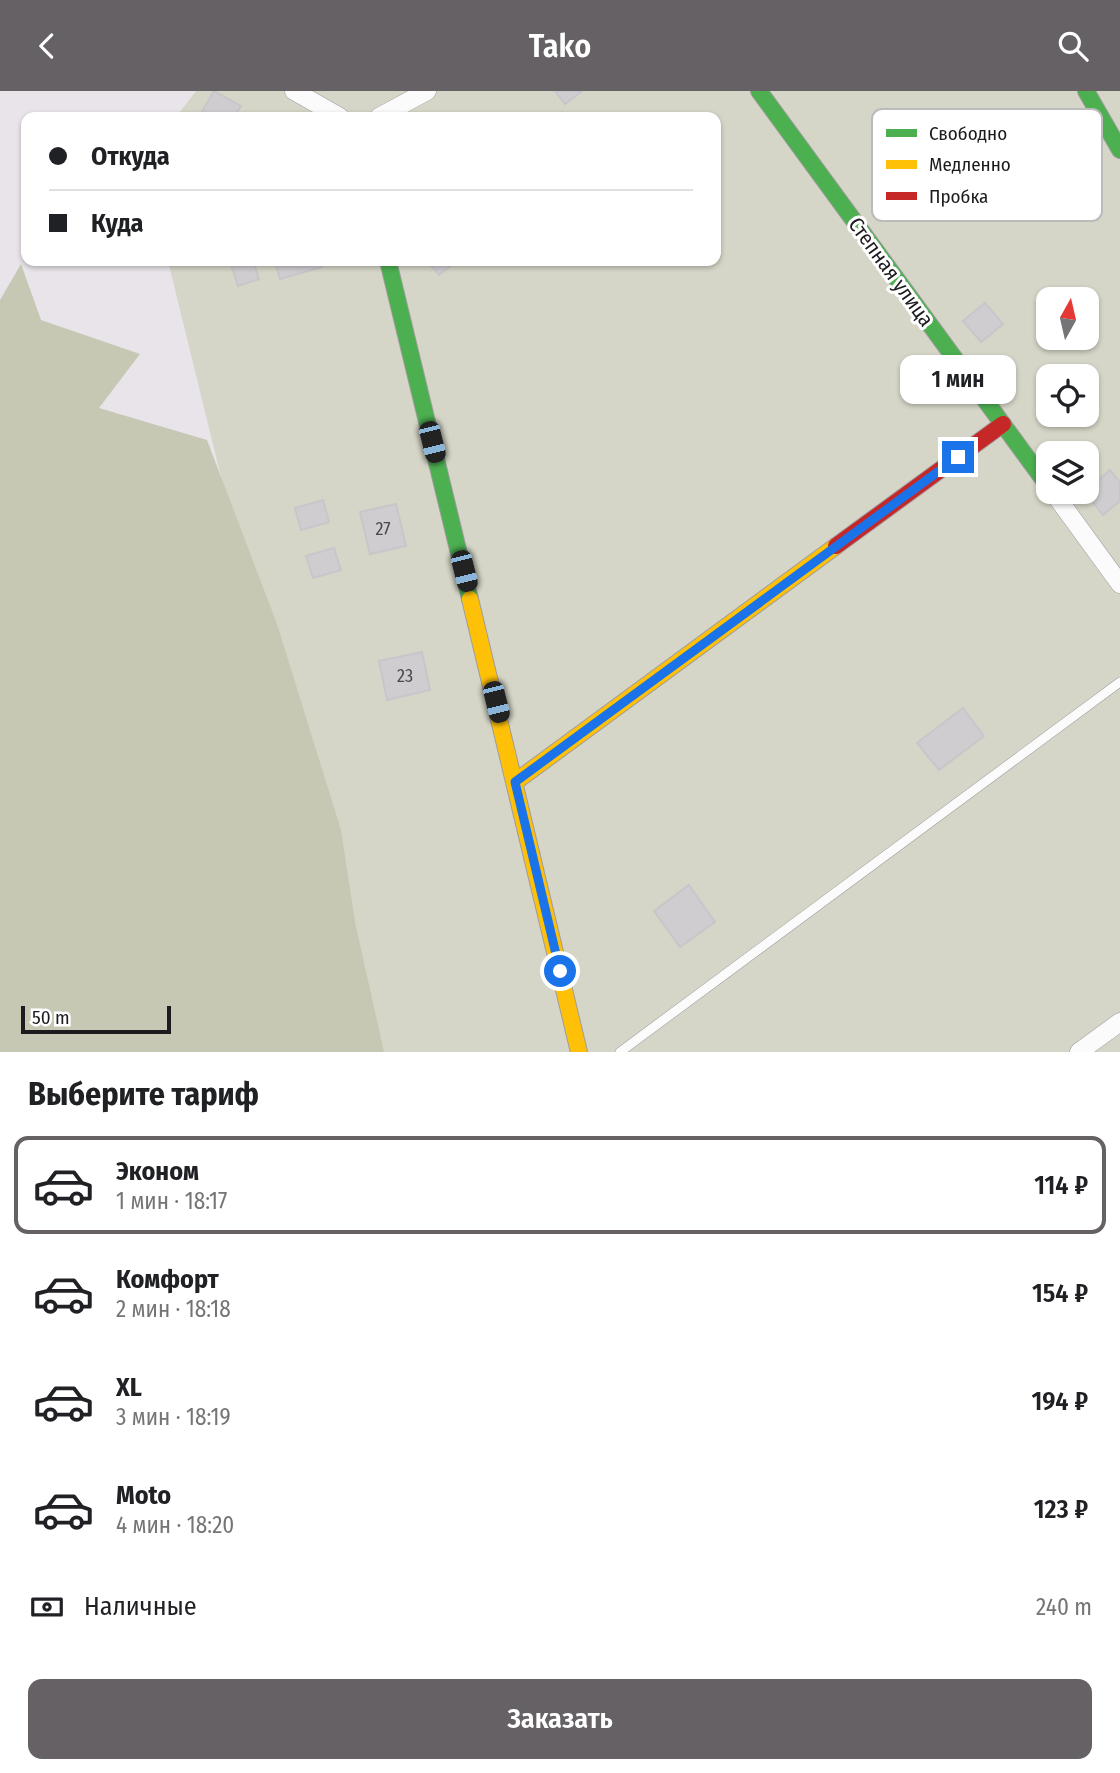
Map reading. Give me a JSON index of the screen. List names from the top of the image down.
{
  "streets": {
    "street": ["Степная улица"]
  },
  "house_numbers": ["27", "23"],
  "legend": ["Свободно", "Медленно", "Пробка"],
  "scale_bar": "50 m",
  "north": "top",
  "page": {
    "header": "Tako",
    "banner": ["Откуда", "Куда"],
    "bubble": "1 мин",
    "scale": "50 m",
    "heading": "Выберите тариф",
    "list": [
      {
        "name": "Эконом",
        "note": "1 мин · 18:17",
        "value": "114 ₽"
      },
      {
        "name": "Комфорт",
        "note": "2 мин · 18:18",
        "value": "154 ₽"
      },
      {
        "name": "XL",
        "note": "3 мин · 18:19",
        "value": "194 ₽"
      },
      {
        "name": "Moto",
        "note": "4 мин · 18:20",
        "value": "123 ₽"
      }
    ],
    "pay": ["Наличные", "240 m"],
    "buttons": "Заказать"
  }
}
